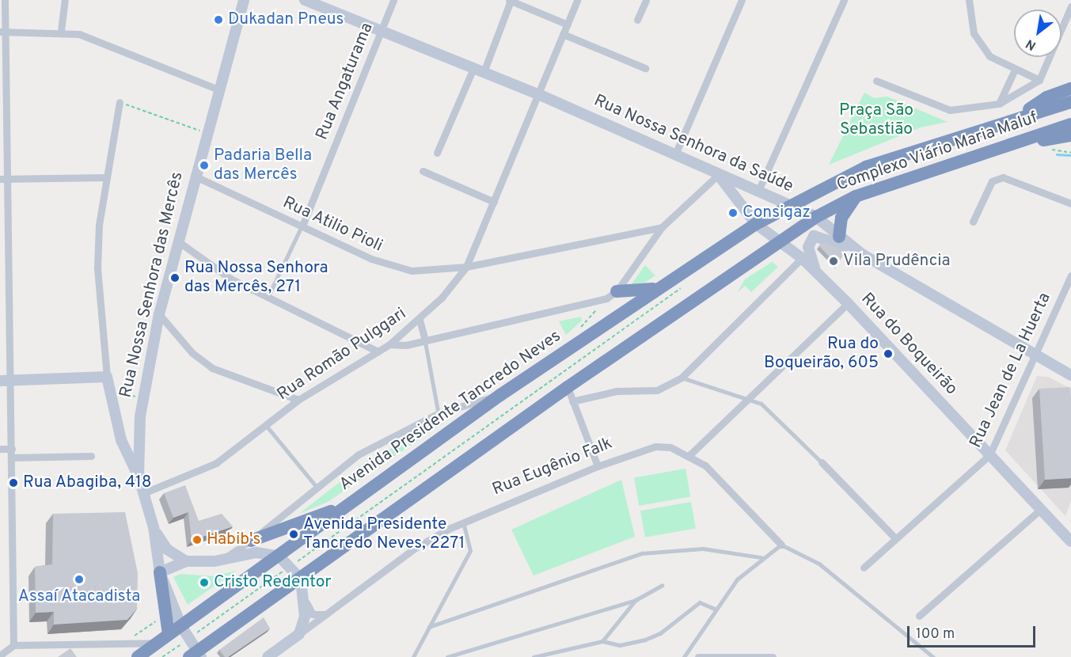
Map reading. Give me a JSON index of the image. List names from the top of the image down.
{
  "streets": {
    "highway": ["Complexo Viário Maria Maluf", "Avenida Presidente Tancredo Neves"],
    "main road": [
      "Rua Nossa Senhora da Saúde",
      "Rua Nossa Senhora das Mercês",
      "Rua do Boqueirão",
      "Rua Eugênio Falk"
    ],
    "street": [
      "Rua Angaturama",
      "Rua Atilio Pioli",
      "Rua Romão Pulggari",
      "Rua Jean de La Huerta"
    ]
  },
  "crossings": [
    ["Rua Angaturama", "Rua Nossa Senhora da Saúde"],
    ["Rua Angaturama", "Rua Atilio Pioli"],
    ["Rua Nossa Senhora da Saúde", "Complexo Viário Maria Maluf"],
    ["Rua Nossa Senhora da Saúde", "Rua do Boqueirão"],
    ["Rua Nossa Senhora da Saúde", "Rua Romão Pulggari"],
    ["Rua Nossa Senhora da Saúde", "Rua Jean de La Huerta"],
    ["Rua Nossa Senhora da Saúde", "Avenida Presidente Tancredo Neves"],
    ["Complexo Viário Maria Maluf", "Avenida Presidente Tancredo Neves"],
    ["Rua Atilio Pioli", "Rua Nossa Senhora das Mercês"],
    ["Rua Atilio Pioli", "Rua Romão Pulggari"],
    ["Rua Nossa Senhora das Mercês", "Rua Romão Pulggari"],
    ["Rua Nossa Senhora das Mercês", "Avenida Presidente Tancredo Neves"],
    ["Rua do Boqueirão", "Rua Jean de La Huerta"],
    ["Rua do Boqueirão", "Avenida Presidente Tancredo Neves"]
  ],
  "parks": ["Praça São Sebastião"],
  "places": [
    "Dukadan Pneus",
    "Padaria Bella das Mercês",
    "Consigaz",
    "Vila Prudência",
    "Rua Nossa Senhora das Mercês, 271",
    "Rua do Boqueirão, 605",
    "Rua Abagiba, 418",
    "Avenida Presidente Tancredo Neves, 2271",
    "Habib's",
    "Assaí Atacadista",
    "Cristo Redentor"
  ],
  "scale_bar": "100 m",
  "north": "bottom left"
}
